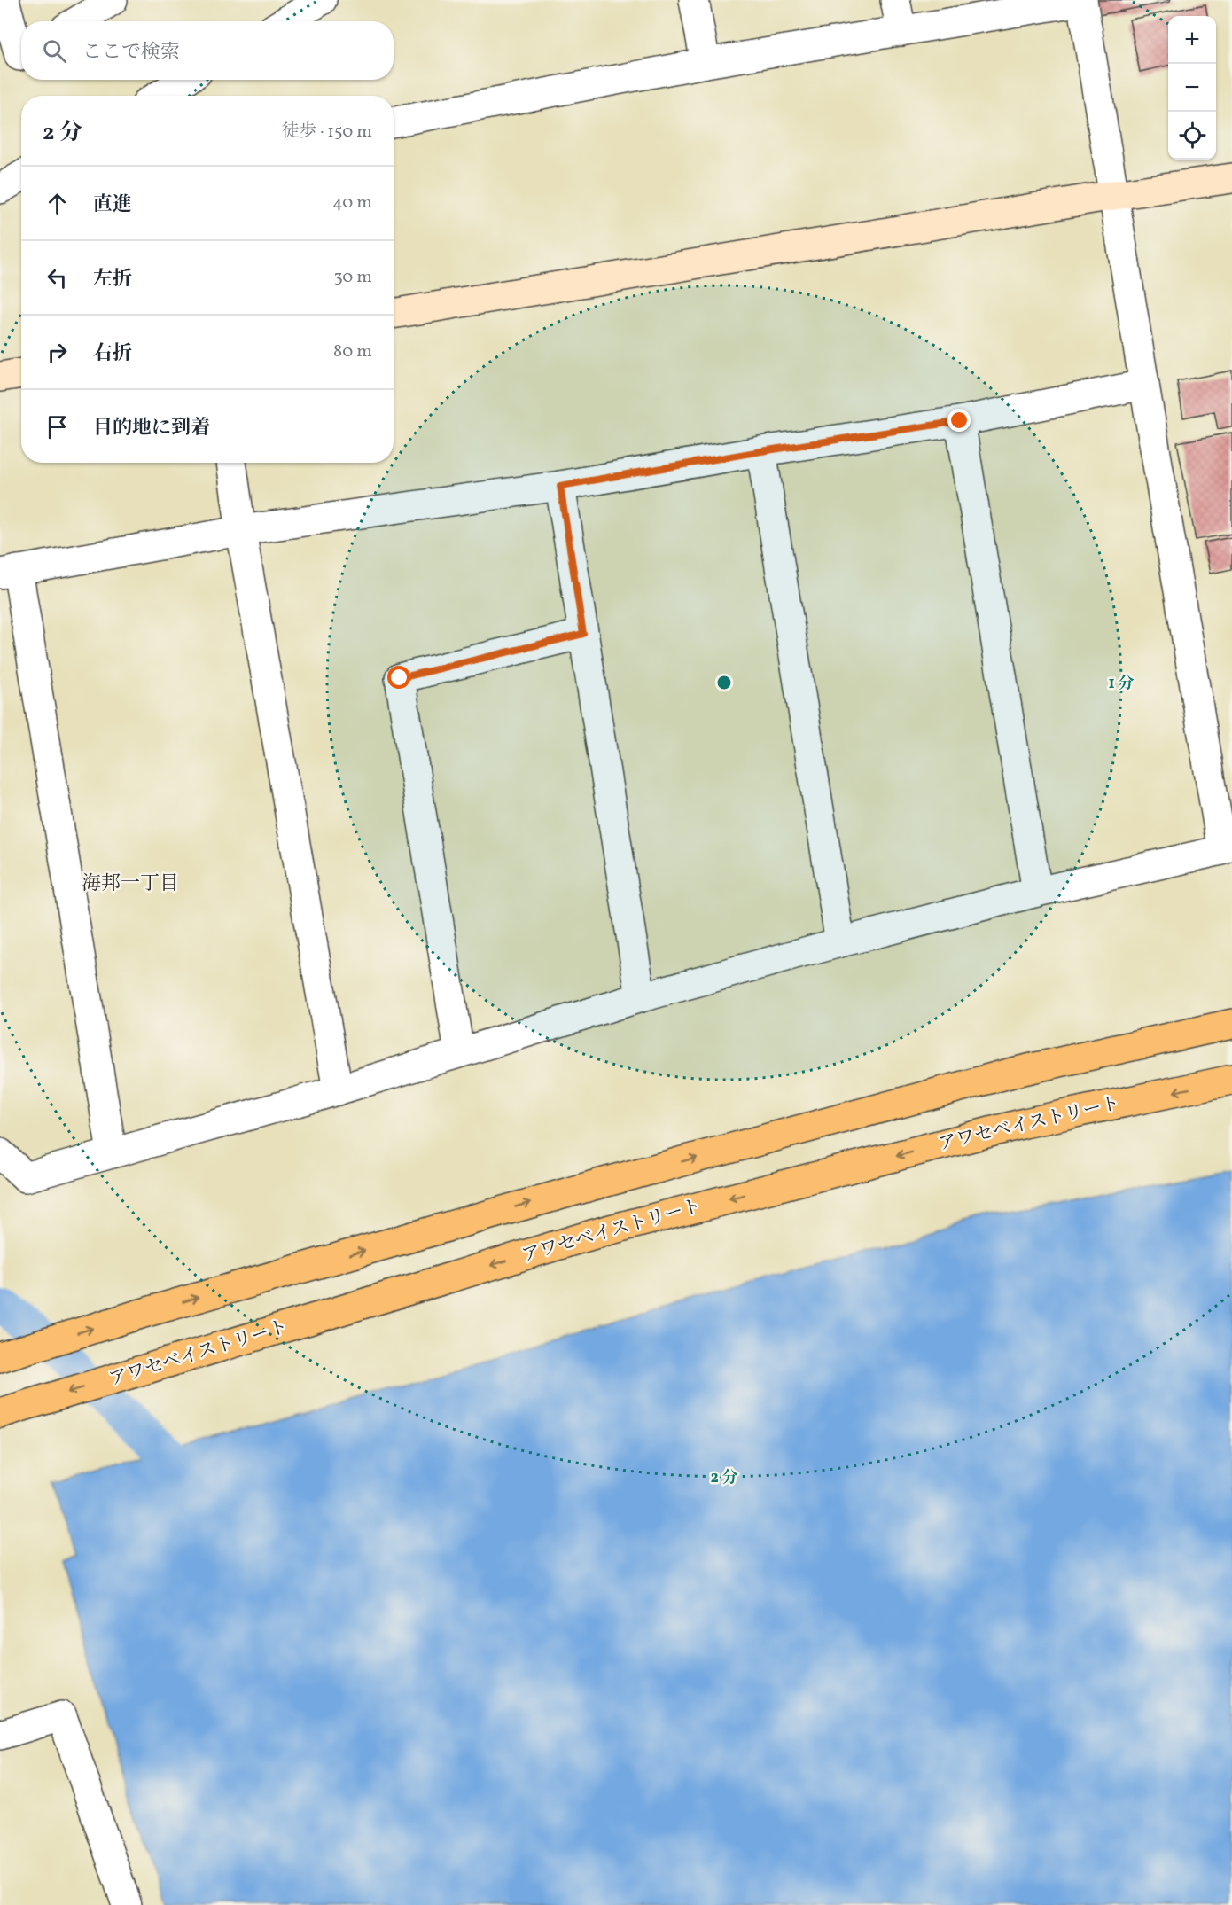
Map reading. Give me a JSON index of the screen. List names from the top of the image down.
{
  "streets": {
    "main road": ["アワセベイストリート"]
  },
  "districts": ["海邦一丁目"],
  "page": {
    "map_buttons": ["+", "−"],
    "search": "ここで検索",
    "heading": ["2 分", "徒歩 · 150 m"],
    "list": [
      ["直進", "40 m"],
      ["左折", "30 m"],
      ["右折", "80 m"],
      "目的地に到着"
    ]
  },
  "rings": ["1 分", "2 分"]
}
